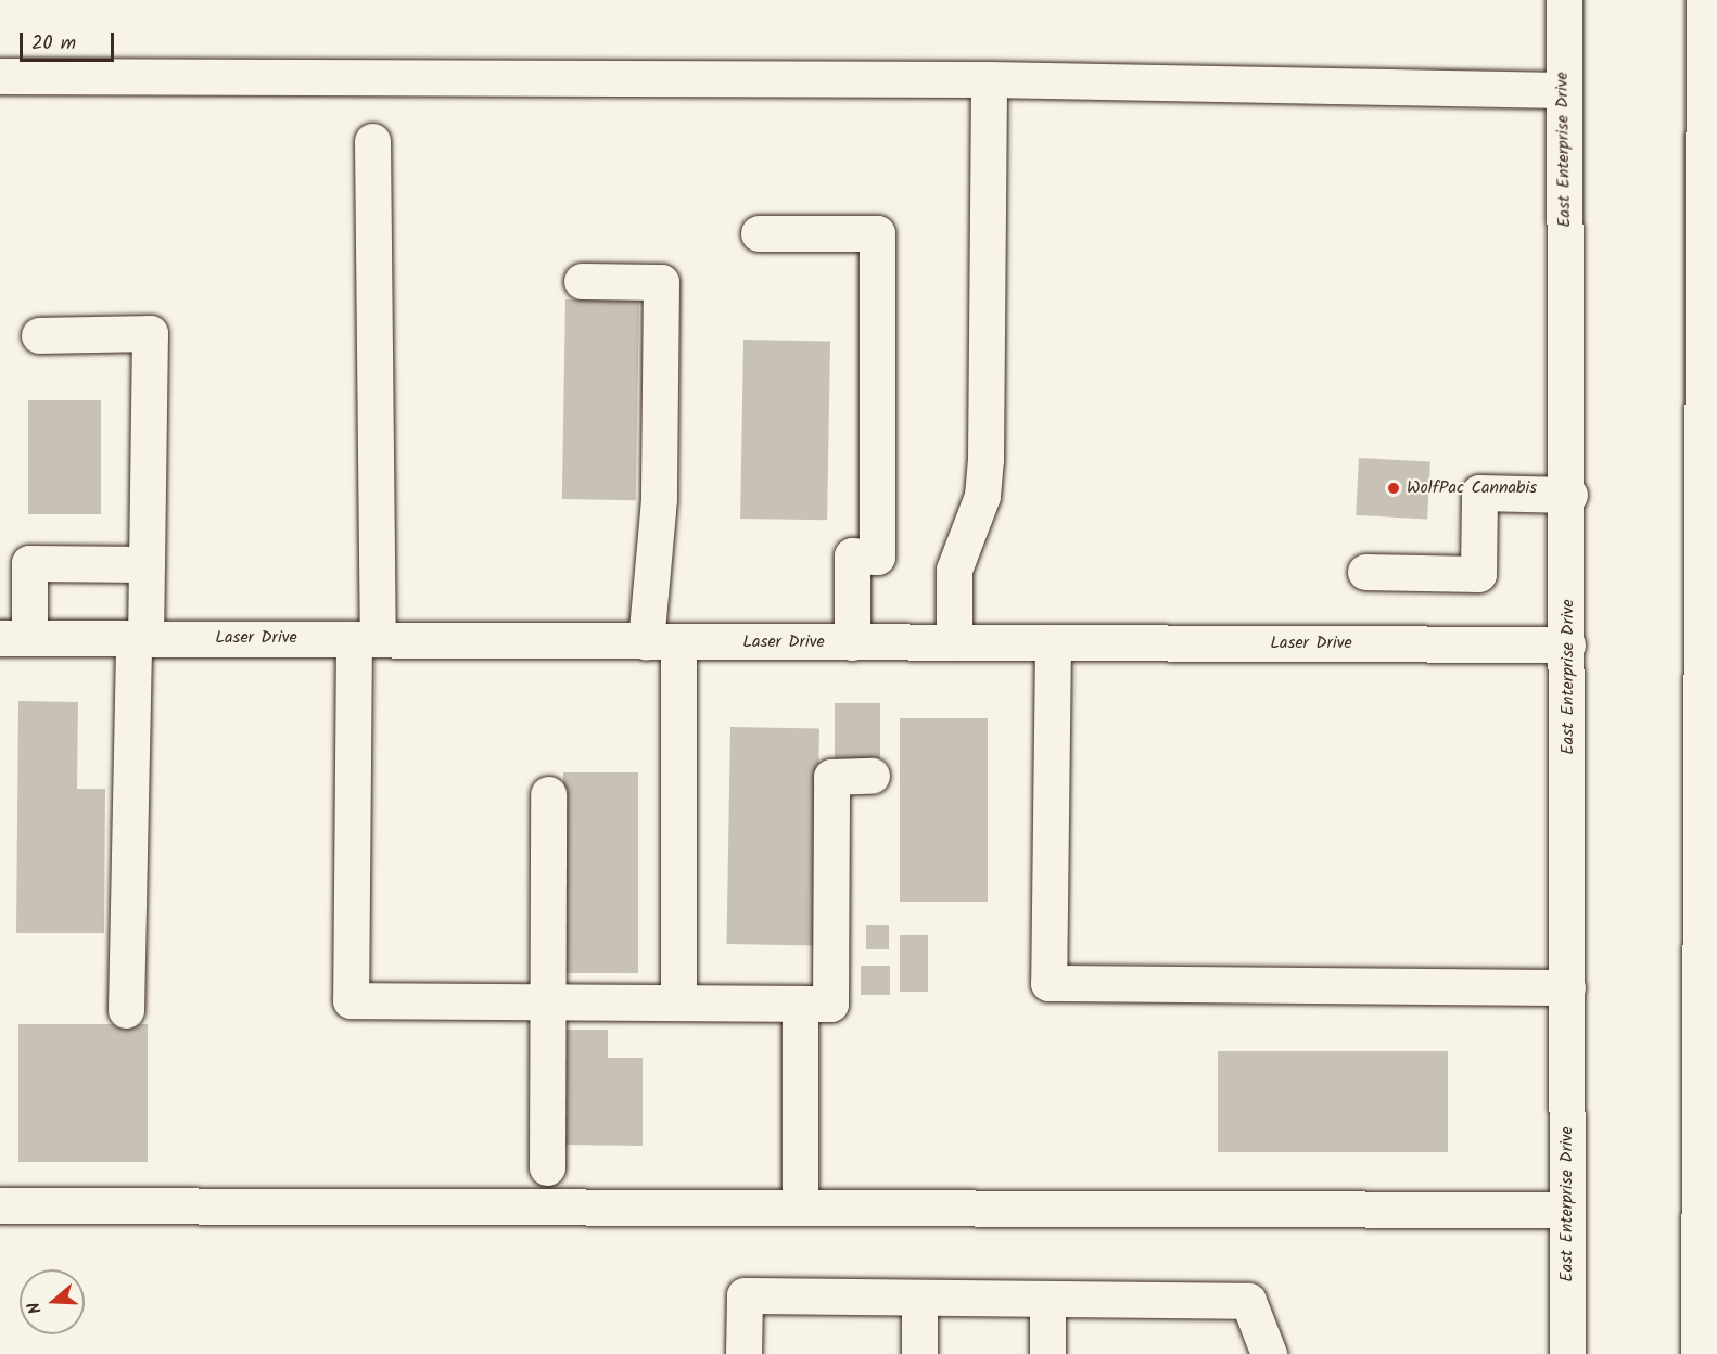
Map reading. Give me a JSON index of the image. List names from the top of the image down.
{
  "streets": {
    "main road": ["East Enterprise Drive", "Laser Drive"]
  },
  "crossings": [
    ["East Enterprise Drive", "Laser Drive"]
  ],
  "places": ["WolfPac Cannabis"],
  "scale_bar": "20 m",
  "north": "left"
}
